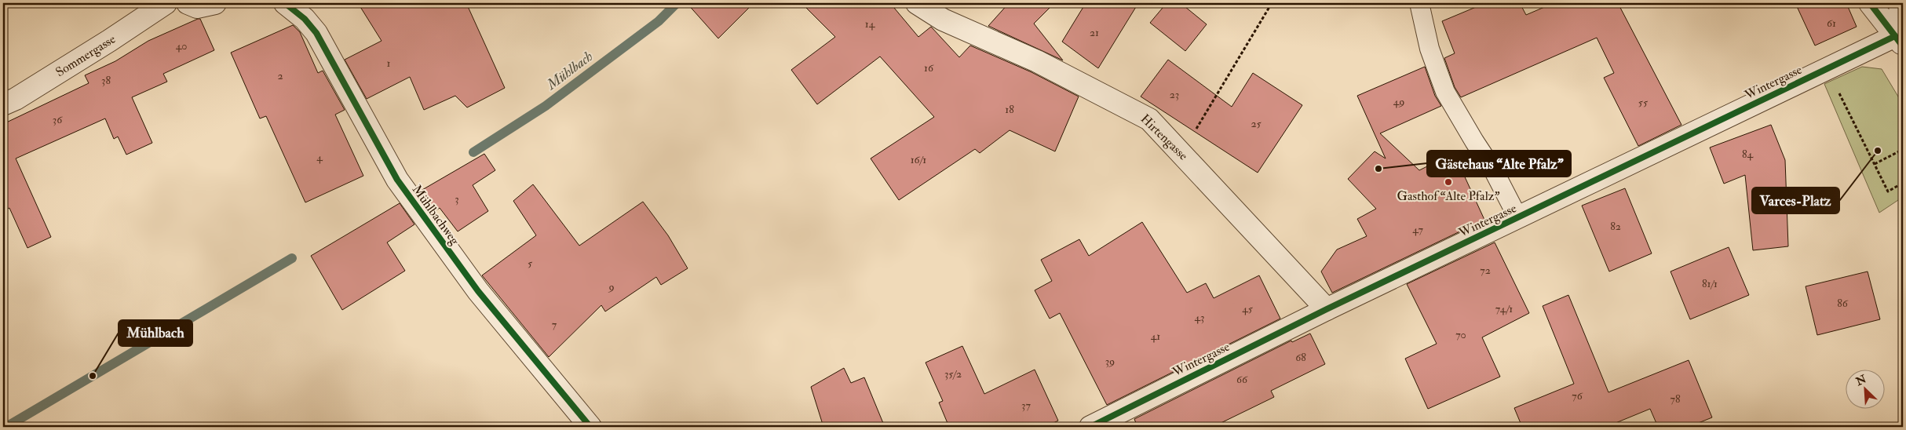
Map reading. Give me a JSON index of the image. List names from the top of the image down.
{
  "streets": {
    "street": [
      "Sommergasse",
      "Wintergasse",
      "Hirtengasse",
      "Mühlbachweg"
    ]
  },
  "crossings": [
    ["Wintergasse", "Hirtengasse"]
  ],
  "water": ["Mühlbach"],
  "places": [
    "Varces-Platz",
    "Gästehaus “Alte Pfalz”",
    "Gasthof “Alte Pfalz”",
    "Mühlbach"
  ],
  "house_numbers": [
    "61",
    "14",
    "21",
    "40",
    "1",
    "16",
    "2",
    "38",
    "23",
    "49",
    "55",
    "18",
    "36",
    "25",
    "84",
    "4",
    "16/1",
    "3",
    "82",
    "47",
    "5",
    "72",
    "81/1",
    "9",
    "86",
    "45",
    "74/1",
    "43",
    "7",
    "70",
    "41",
    "68",
    "39",
    "35/2",
    "66",
    "76",
    "78",
    "37"
  ],
  "north": "top left"
}
